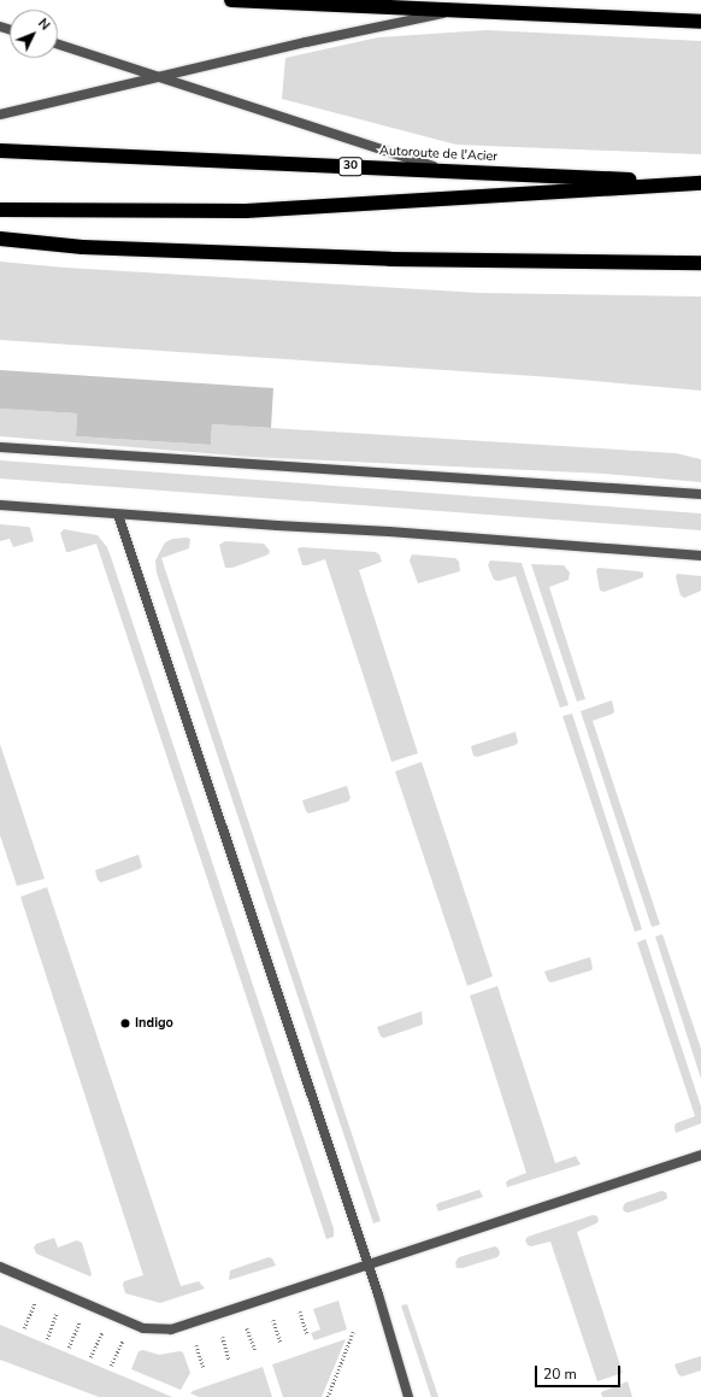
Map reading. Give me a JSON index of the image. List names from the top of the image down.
{
  "streets": {
    "highway": ["Autoroute de l'Acier", "30"]
  },
  "places": ["Indigo"],
  "scale_bar": "20 m",
  "north": "top right"
}
